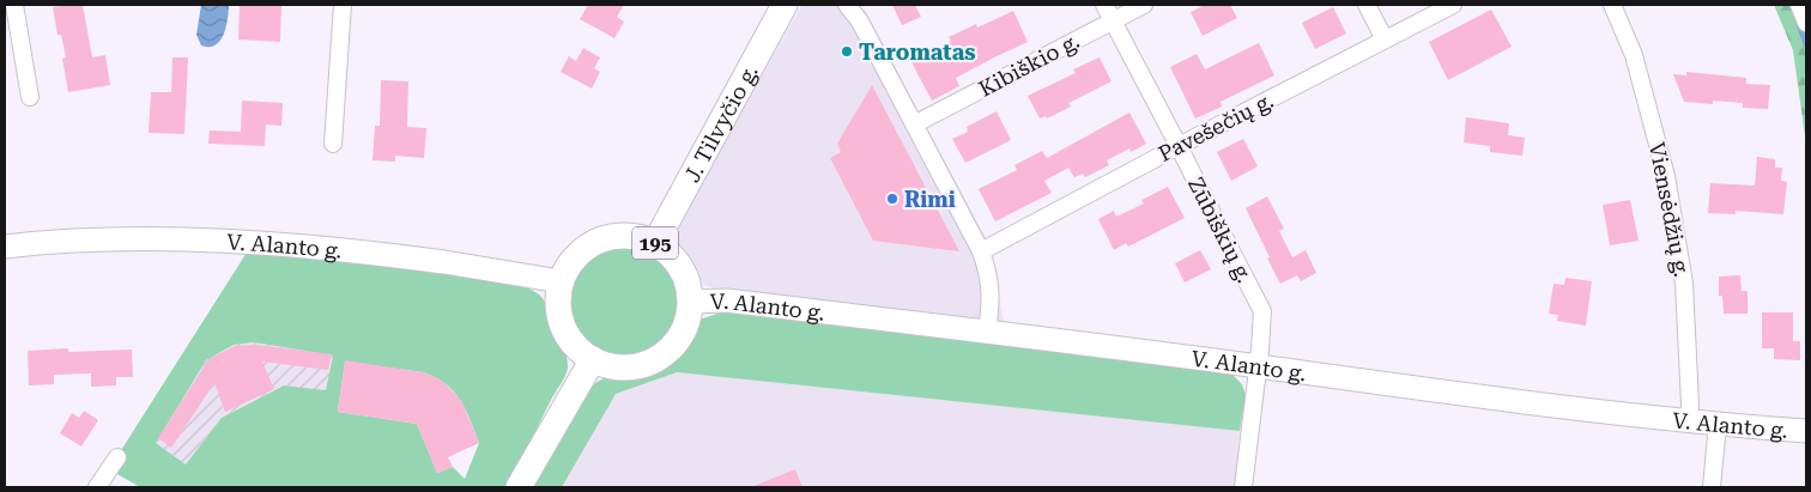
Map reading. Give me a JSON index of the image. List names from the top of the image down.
{
  "streets": {
    "main road": ["J. Tilvyčio g.", "195", "V. Alanto g."],
    "street": [
      "Kibiškio g.",
      "Pavešečių g.",
      "Viensėdžių g.",
      "Zūbiškių g."
    ]
  },
  "crossings": [
    ["Kibiškio g.", "Zūbiškių g."],
    ["J. Tilvyčio g.", "195"],
    ["J. Tilvyčio g.", "V. Alanto g."],
    ["Pavešečių g.", "Zūbiškių g."],
    ["Viensėdžių g.", "V. Alanto g."],
    ["Zūbiškių g.", "V. Alanto g."],
    ["195", "V. Alanto g."]
  ],
  "places": ["Taromatas", "Rimi"]
}
